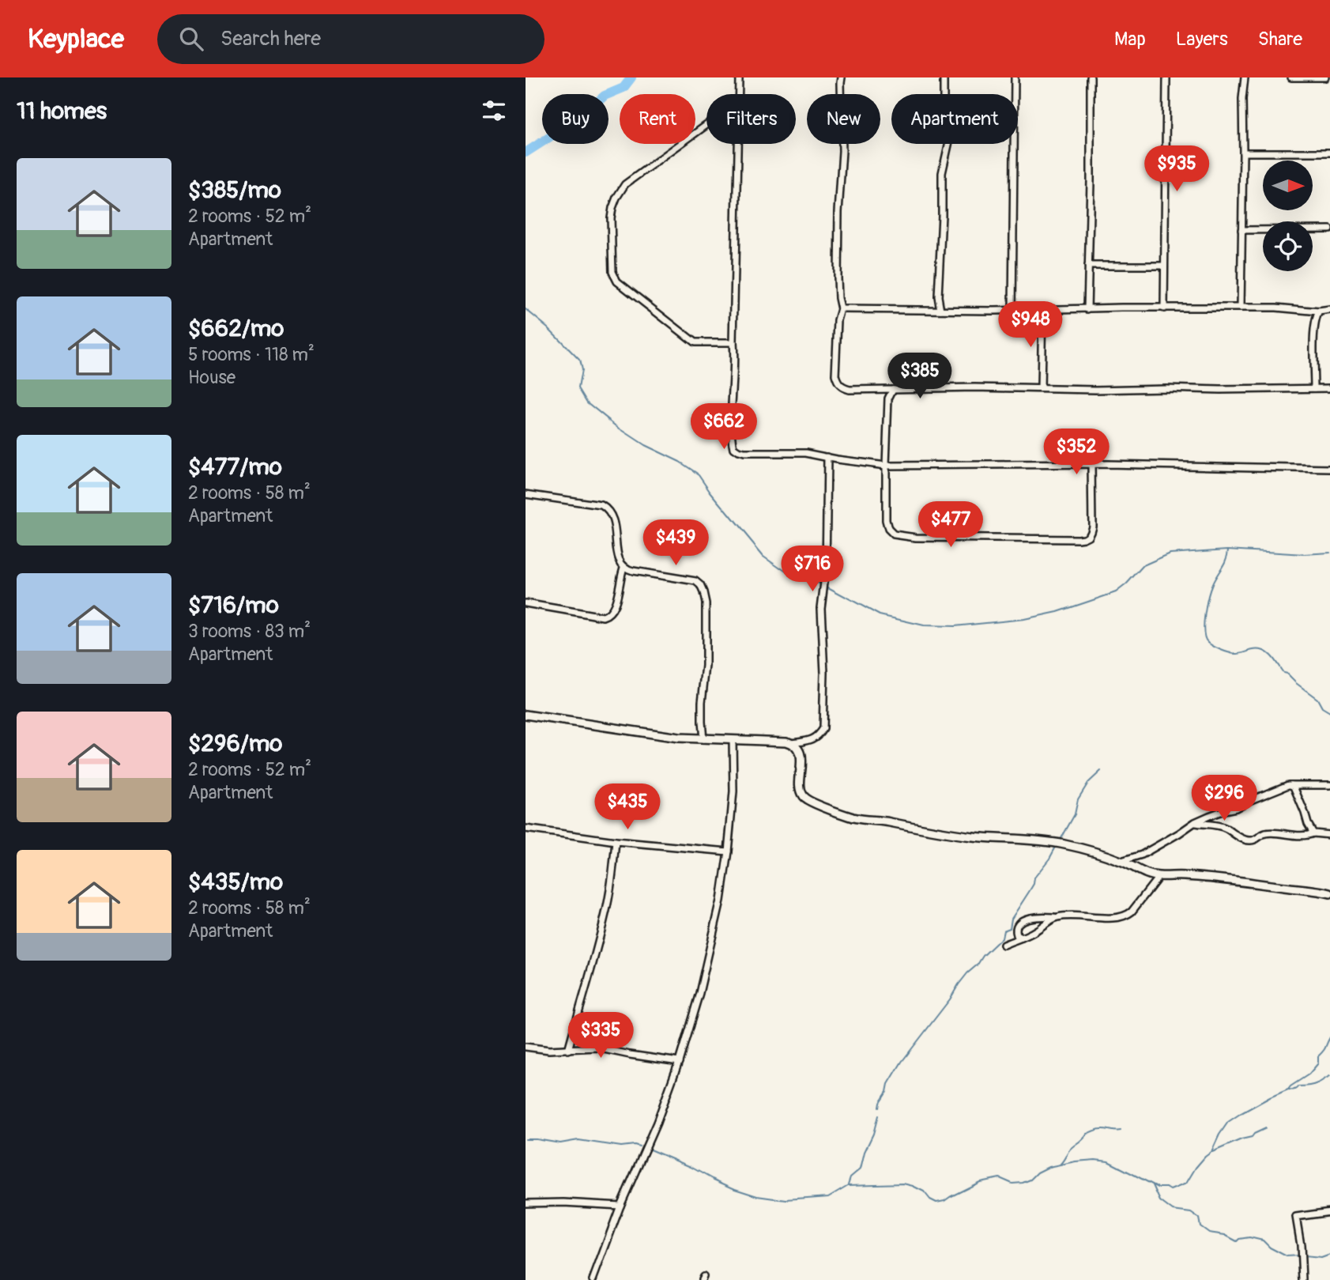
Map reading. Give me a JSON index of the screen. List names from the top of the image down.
{
  "north": "right",
  "page": {
    "header": "Keyplace",
    "search": "Search here",
    "nav": ["Map", "Layers", "Share"],
    "heading": "11 homes",
    "chip": [
      "Buy",
      "Rent",
      "Filters",
      "New",
      "Apartment"
    ],
    "list": [
      {
        "name": "$385/mo",
        "note": "2 rooms · 52 m² · Apartment"
      },
      {
        "name": "$662/mo",
        "note": "5 rooms · 118 m² · House"
      },
      {
        "name": "$477/mo",
        "note": "2 rooms · 58 m² · Apartment"
      },
      {
        "name": "$716/mo",
        "note": "3 rooms · 83 m² · Apartment"
      },
      {
        "name": "$296/mo",
        "note": "2 rooms · 52 m² · Apartment"
      },
      {
        "name": "$435/mo",
        "note": "2 rooms · 58 m² · Apartment"
      }
    ],
    "price": [
      "$935",
      "$948",
      "$385",
      "$662",
      "$352",
      "$477",
      "$439",
      "$716",
      "$296",
      "$435",
      "$335"
    ]
  }
}
